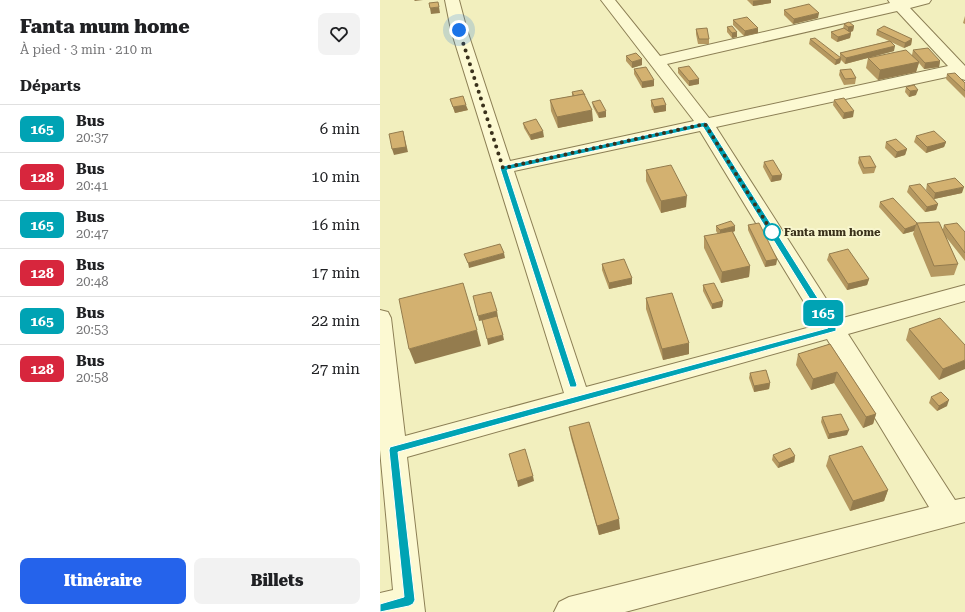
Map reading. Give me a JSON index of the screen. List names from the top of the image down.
{
  "places": ["Fanta mum home"],
  "lines": ["bus line 165"],
  "page": {
    "heading": [
      ["Fanta mum home", "À pied · 3 min · 210 m"],
      "Départs"
    ],
    "on_map": "165",
    "list": [
      {
        "mark": "165",
        "name": "Bus",
        "note": "20:37",
        "value": "6 min"
      },
      {
        "mark": "128",
        "name": "Bus",
        "note": "20:41",
        "value": "10 min"
      },
      {
        "mark": "165",
        "name": "Bus",
        "note": "20:47",
        "value": "16 min"
      },
      {
        "mark": "128",
        "name": "Bus",
        "note": "20:48",
        "value": "17 min"
      },
      {
        "mark": "165",
        "name": "Bus",
        "note": "20:53",
        "value": "22 min"
      },
      {
        "mark": "128",
        "name": "Bus",
        "note": "20:58",
        "value": "27 min"
      }
    ],
    "buttons": ["Itinéraire", "Billets"]
  }
}
